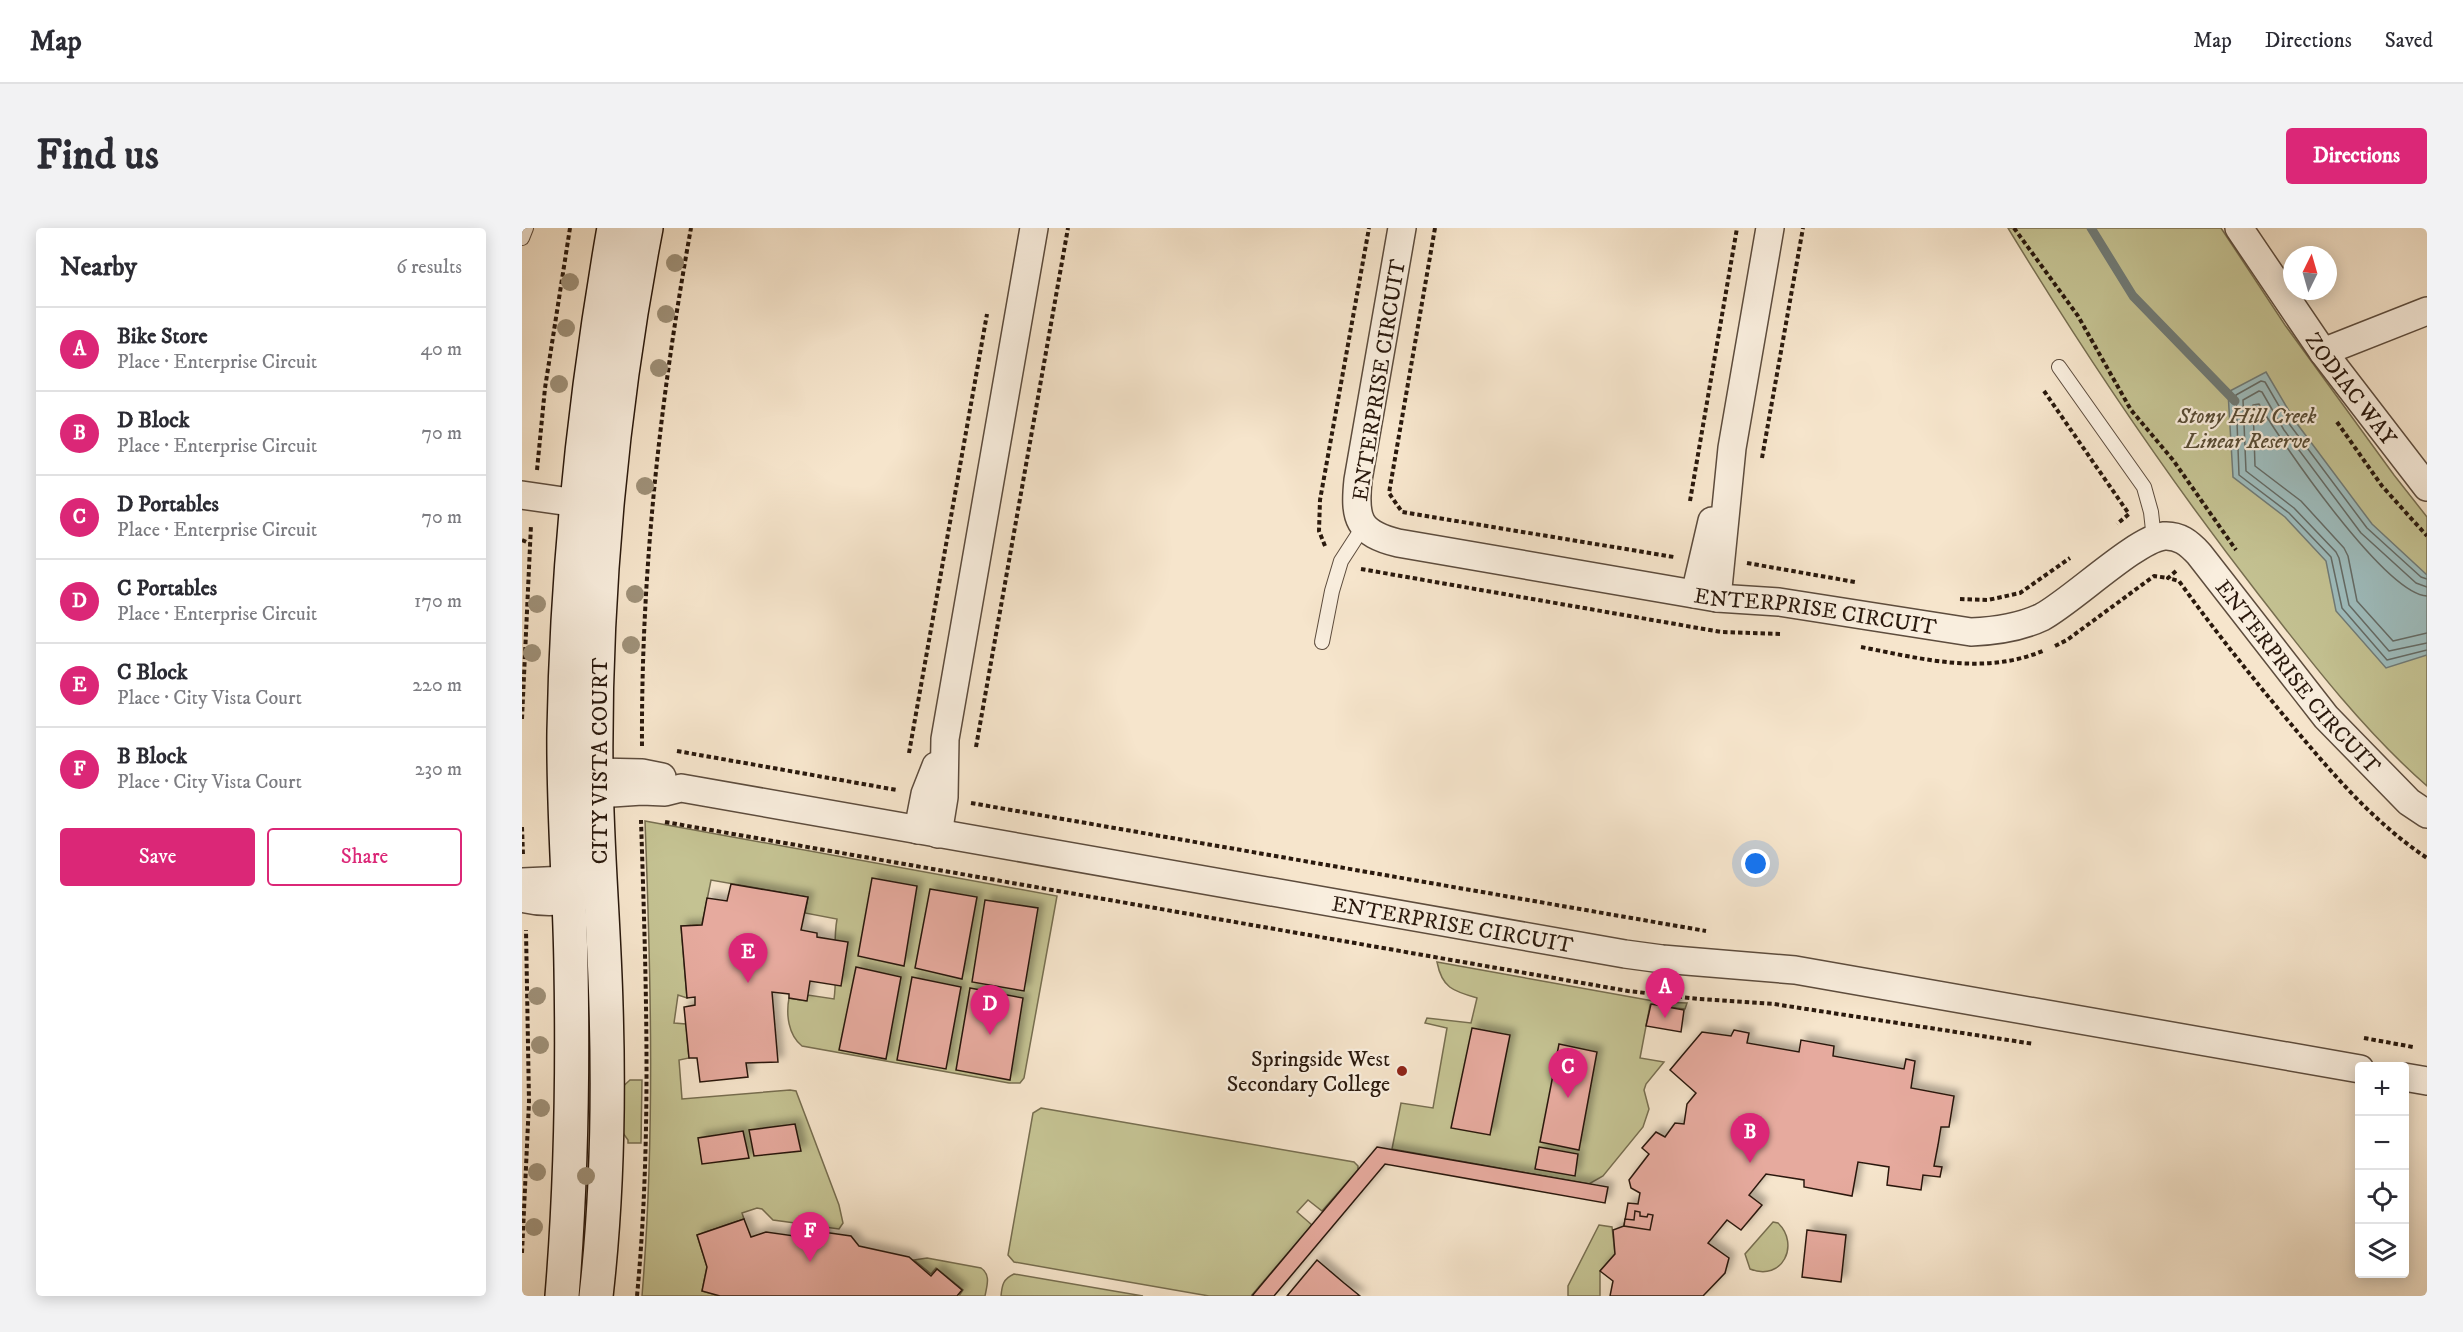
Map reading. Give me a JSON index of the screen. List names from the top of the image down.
{
  "streets": {
    "street": ["ENTERPRISE CIRCUIT", "ZODIAC WAY", "CITY VISTA COURT"]
  },
  "crossings": [
    ["ENTERPRISE CIRCUIT", "CITY VISTA COURT"]
  ],
  "parks": ["Stony Hill Creek Linear Reserve"],
  "places": ["Springside West Secondary College"],
  "north": "top",
  "page": {
    "header": "Map",
    "nav": ["Map", "Directions", "Saved"],
    "buttons": [
      "Directions",
      ["Save", "Share"]
    ],
    "title": "Find us",
    "heading": ["Nearby", "6 results"],
    "list": [
      {
        "mark": "A",
        "name": "Bike Store",
        "note": "Place · Enterprise Circuit",
        "value": "40 m"
      },
      {
        "mark": "B",
        "name": "D Block",
        "note": "Place · Enterprise Circuit",
        "value": "70 m"
      },
      {
        "mark": "C",
        "name": "D Portables",
        "note": "Place · Enterprise Circuit",
        "value": "70 m"
      },
      {
        "mark": "D",
        "name": "C Portables",
        "note": "Place · Enterprise Circuit",
        "value": "170 m"
      },
      {
        "mark": "E",
        "name": "C Block",
        "note": "Place · City Vista Court",
        "value": "220 m"
      },
      {
        "mark": "F",
        "name": "B Block",
        "note": "Place · City Vista Court",
        "value": "230 m"
      }
    ],
    "pins": [
      "E",
      "A",
      "D",
      "C",
      "B",
      "F"
    ],
    "map_buttons": ["+", "−"]
  }
}
